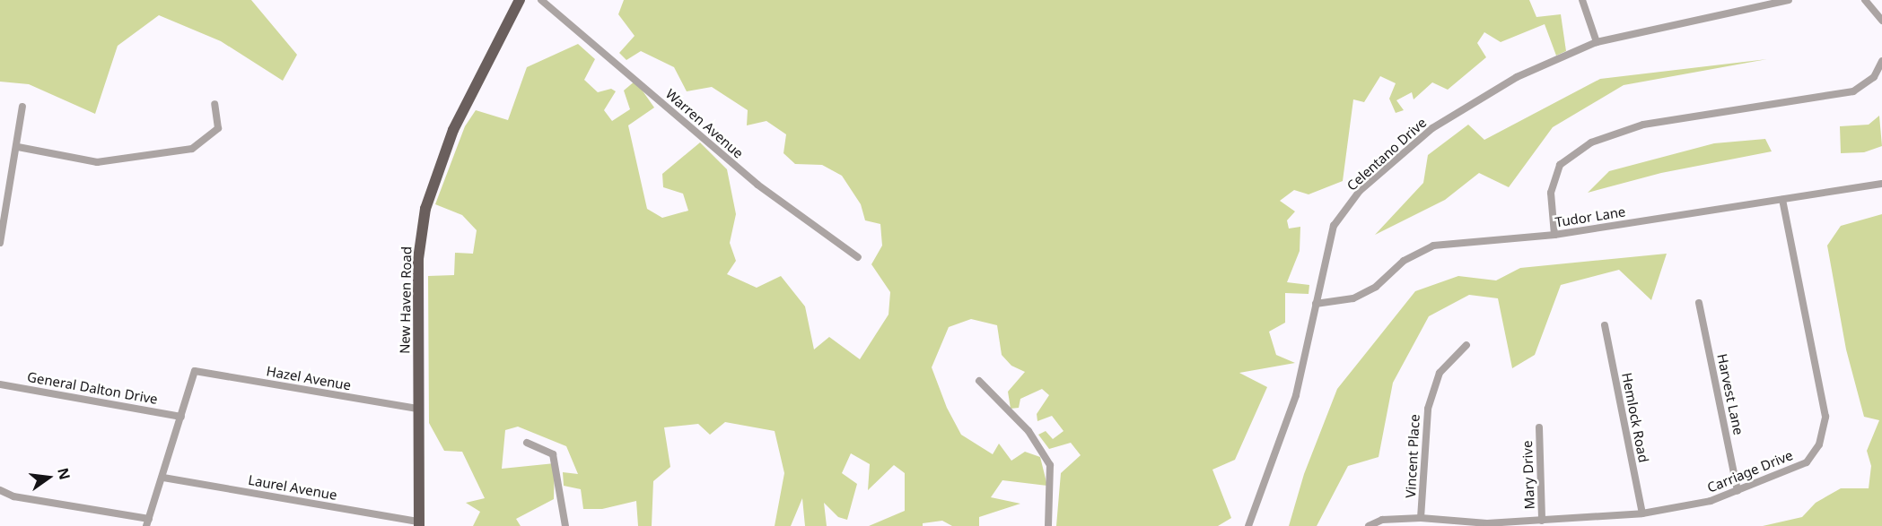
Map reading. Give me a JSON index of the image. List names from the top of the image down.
{
  "streets": {
    "main road": ["New Haven Road"],
    "street": [
      "Warren Avenue",
      "Celentano Drive",
      "Tudor Lane",
      "Hazel Avenue",
      "General Dalton Drive",
      "Harvest Lane",
      "Hemlock Road",
      "Vincent Place",
      "Carriage Drive",
      "Mary Drive",
      "Laurel Avenue"
    ]
  },
  "crossings": [
    ["Celentano Drive", "Tudor Lane"],
    ["Tudor Lane", "Carriage Drive"],
    ["New Haven Road", "Hazel Avenue"],
    ["New Haven Road", "Laurel Avenue"],
    ["Hazel Avenue", "General Dalton Drive"],
    ["Harvest Lane", "Carriage Drive"],
    ["Hemlock Road", "Carriage Drive"],
    ["Vincent Place", "Carriage Drive"],
    ["Carriage Drive", "Mary Drive"]
  ],
  "north": "right"
}
